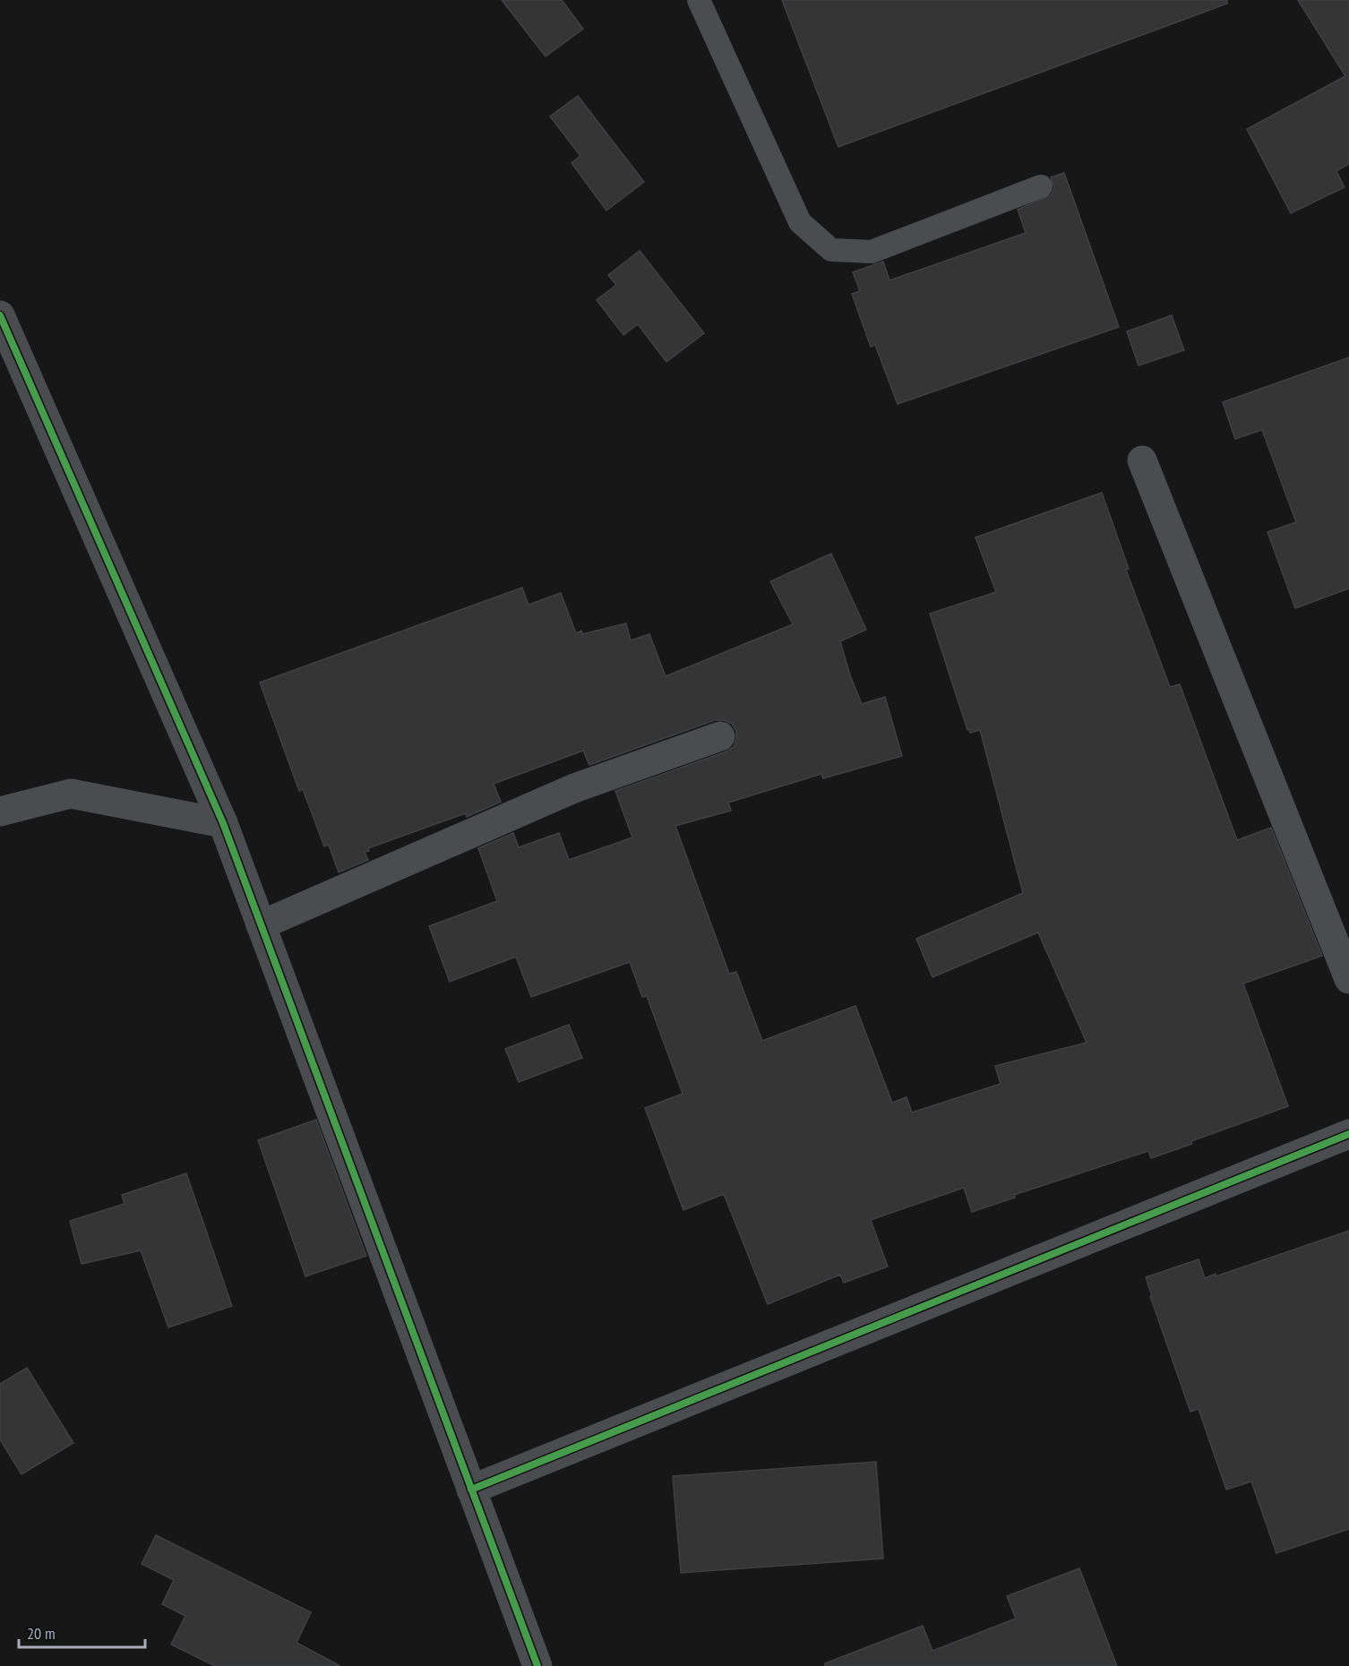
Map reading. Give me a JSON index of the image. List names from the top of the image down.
{
  "scale_bar": "20 m"
}
